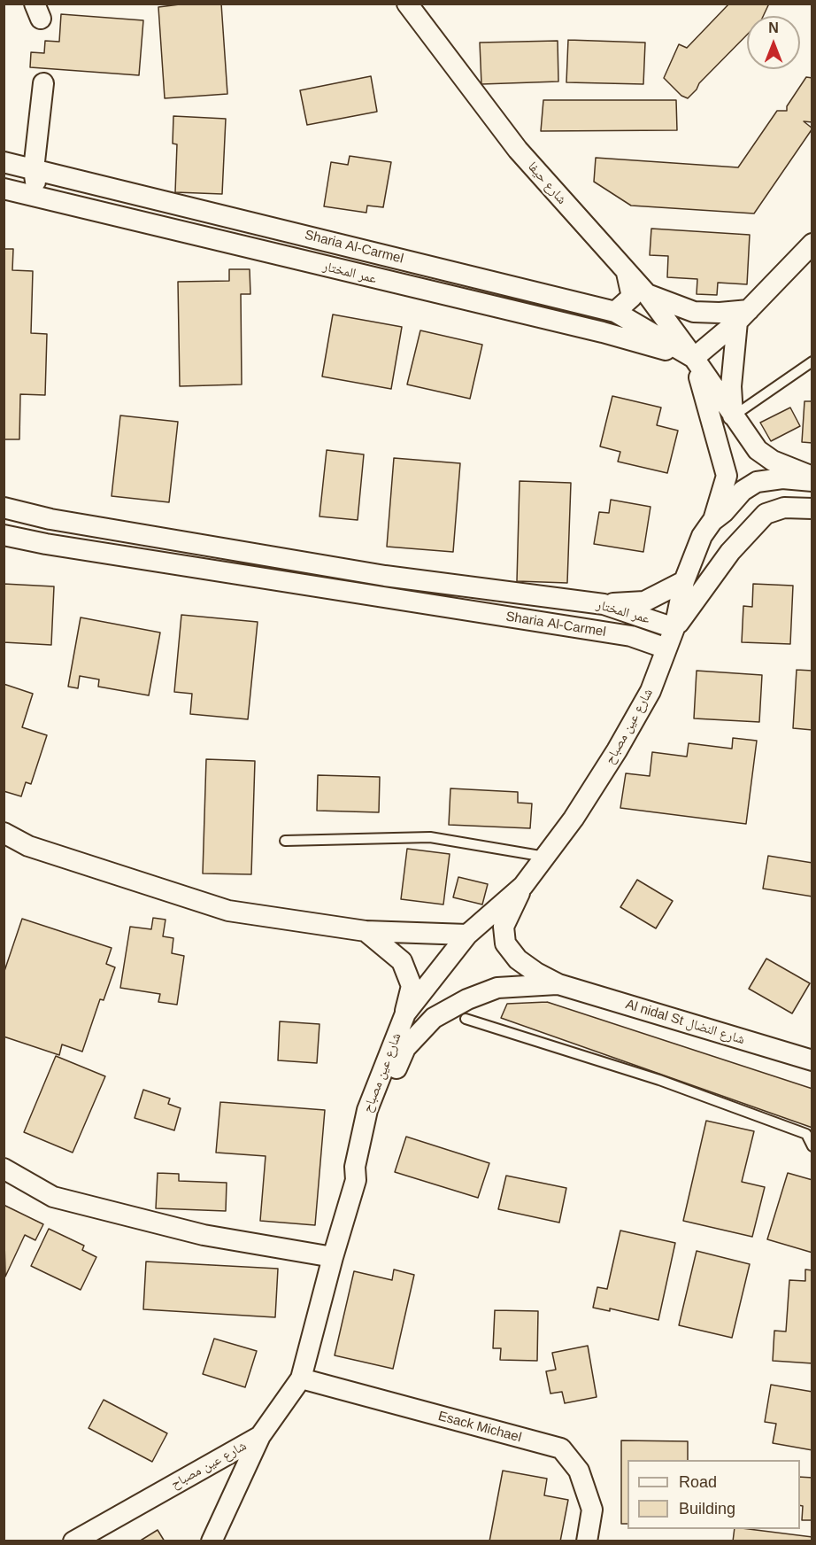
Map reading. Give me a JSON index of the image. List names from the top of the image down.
{
  "streets": {
    "street": [
      "شارع حيفا",
      "Sharia Al-Carmel",
      "عمر المختار",
      "شارع عين مصباح",
      "Al nidal St شارع النضال",
      "Esack Michael"
    ]
  },
  "crossings": [
    ["شارع حيفا", "Sharia Al-Carmel"],
    ["شارع حيفا", "عمر المختار"],
    ["Sharia Al-Carmel", "عمر المختار"],
    ["Sharia Al-Carmel", "شارع عين مصباح"],
    ["عمر المختار", "شارع عين مصباح"],
    ["شارع عين مصباح", "Esack Michael"]
  ],
  "legend": ["Road", "Building"],
  "north": "top"
}
